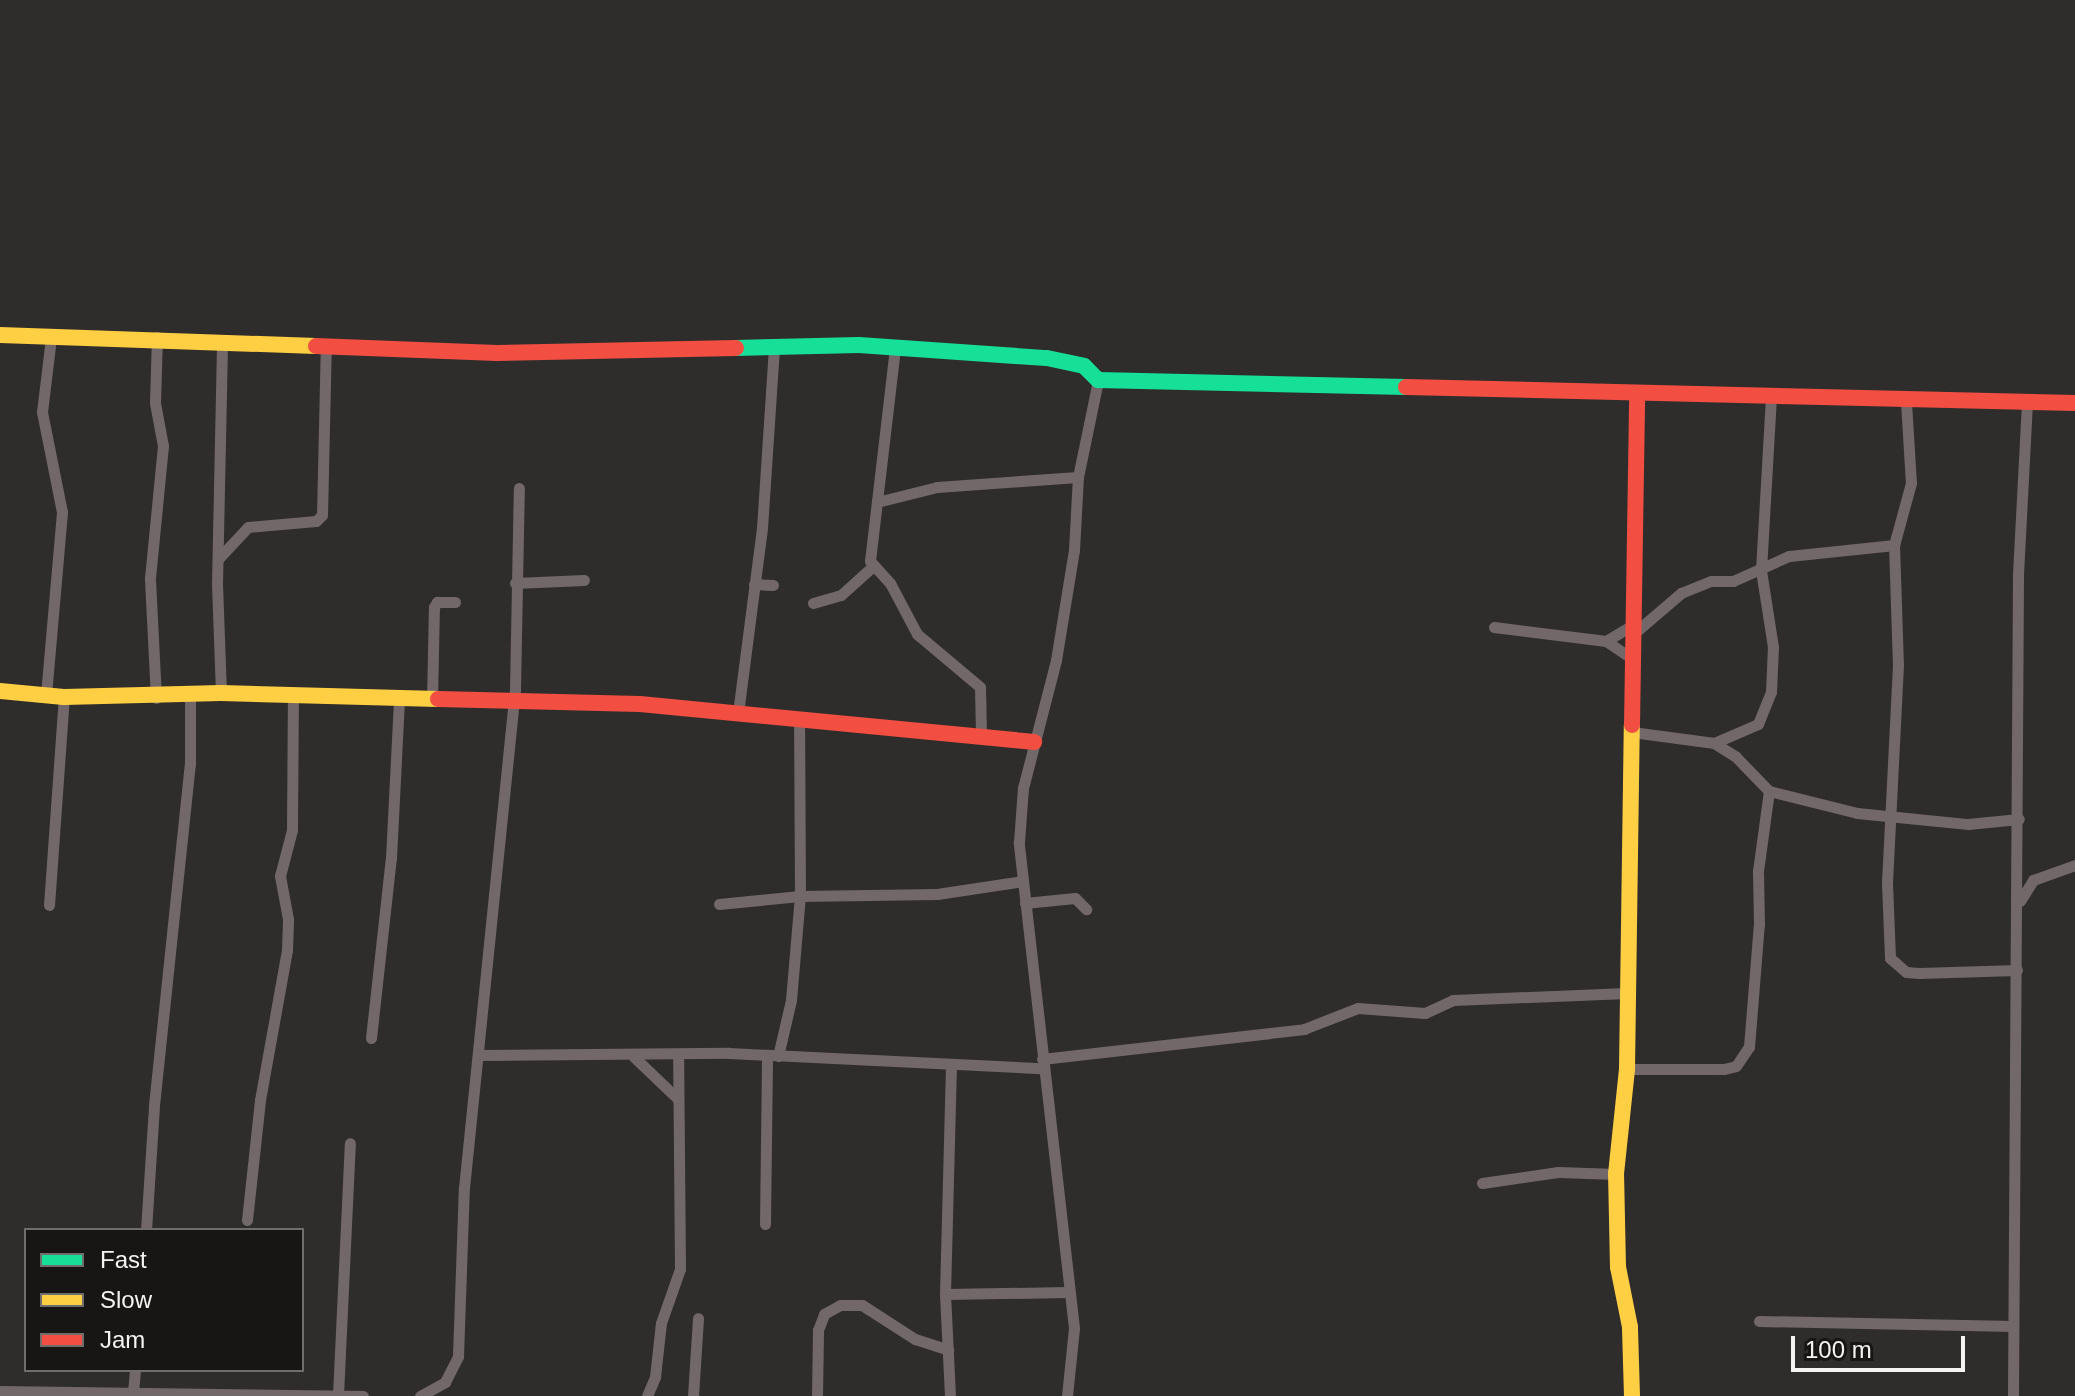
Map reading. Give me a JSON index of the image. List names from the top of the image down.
{
  "legend": ["Fast", "Slow", "Jam"],
  "scale_bar": "100 m"
}
